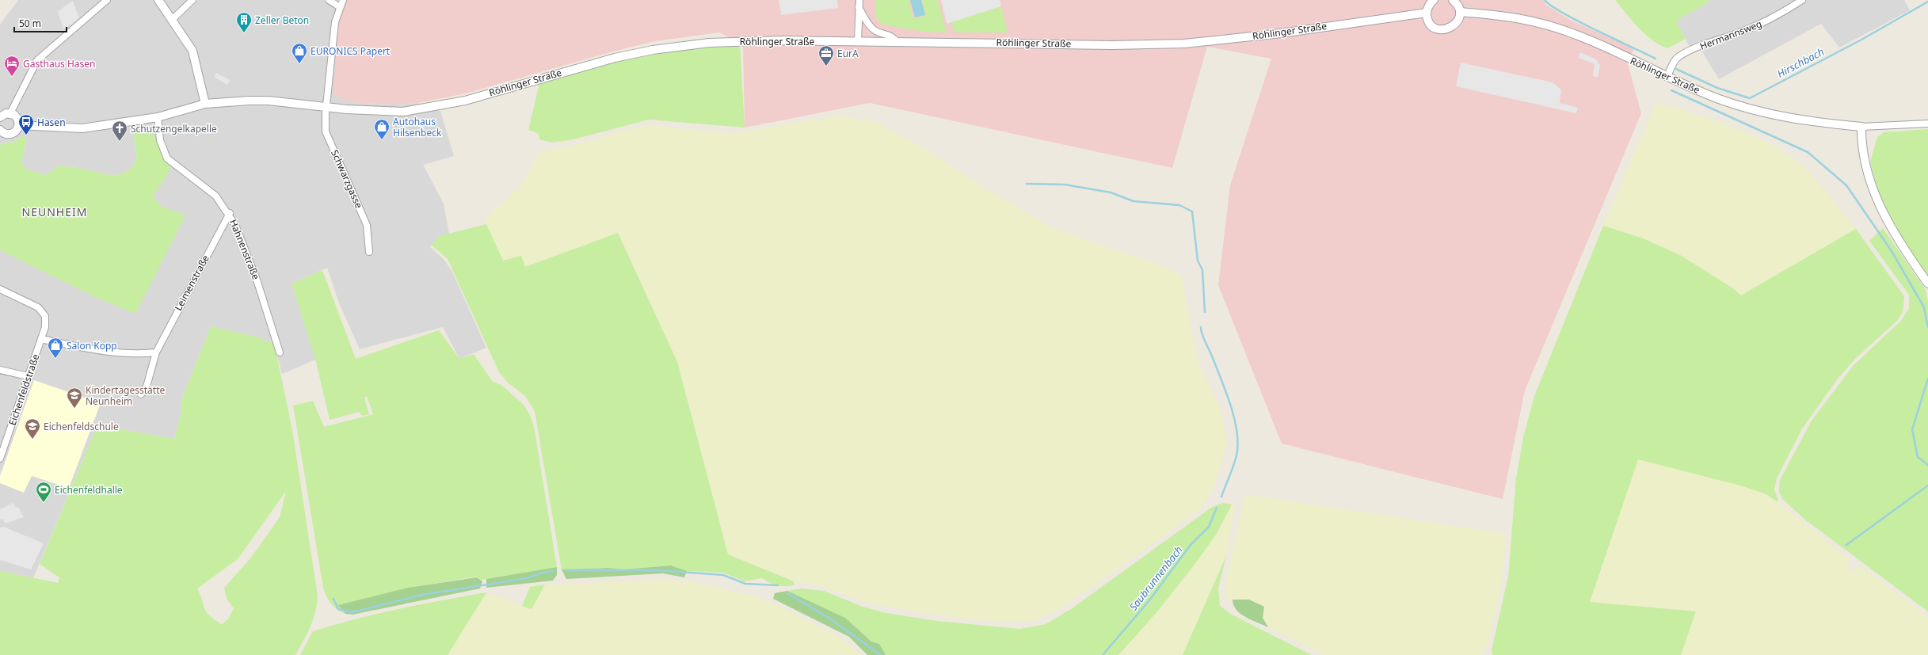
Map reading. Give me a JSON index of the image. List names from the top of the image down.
{
  "streets": {
    "street": [
      "Röhlinger Straße",
      "Hermannsweg",
      "Schwarzgasse",
      "Hahnenstraße",
      "Leimenstraße",
      "Eichenfeldstraße"
    ]
  },
  "crossings": [
    ["Röhlinger Straße", "Hermannsweg"],
    ["Röhlinger Straße", "Schwarzgasse"],
    ["Röhlinger Straße", "Hahnenstraße"],
    ["Hahnenstraße", "Leimenstraße"]
  ],
  "districts": ["NEUNHEIM"],
  "water": ["Hirschbach", "Saubrunnenbach"],
  "places": {
    "building": ["Zeller Beton"],
    "shop": ["EURONICS Papert", "Autohaus Hilsenbeck", "Salon Kopp"],
    "office": ["EurA"],
    "hotel": ["Gasthaus Hasen"],
    "bus stop": ["Hasen"],
    "church": ["Schutzengelkapelle"],
    "school or university": ["Kindertagesstätte Neunheim", "Eichenfeldschule"],
    "sports": ["Eichenfeldhalle"]
  },
  "scale_bar": "50 m"
}
